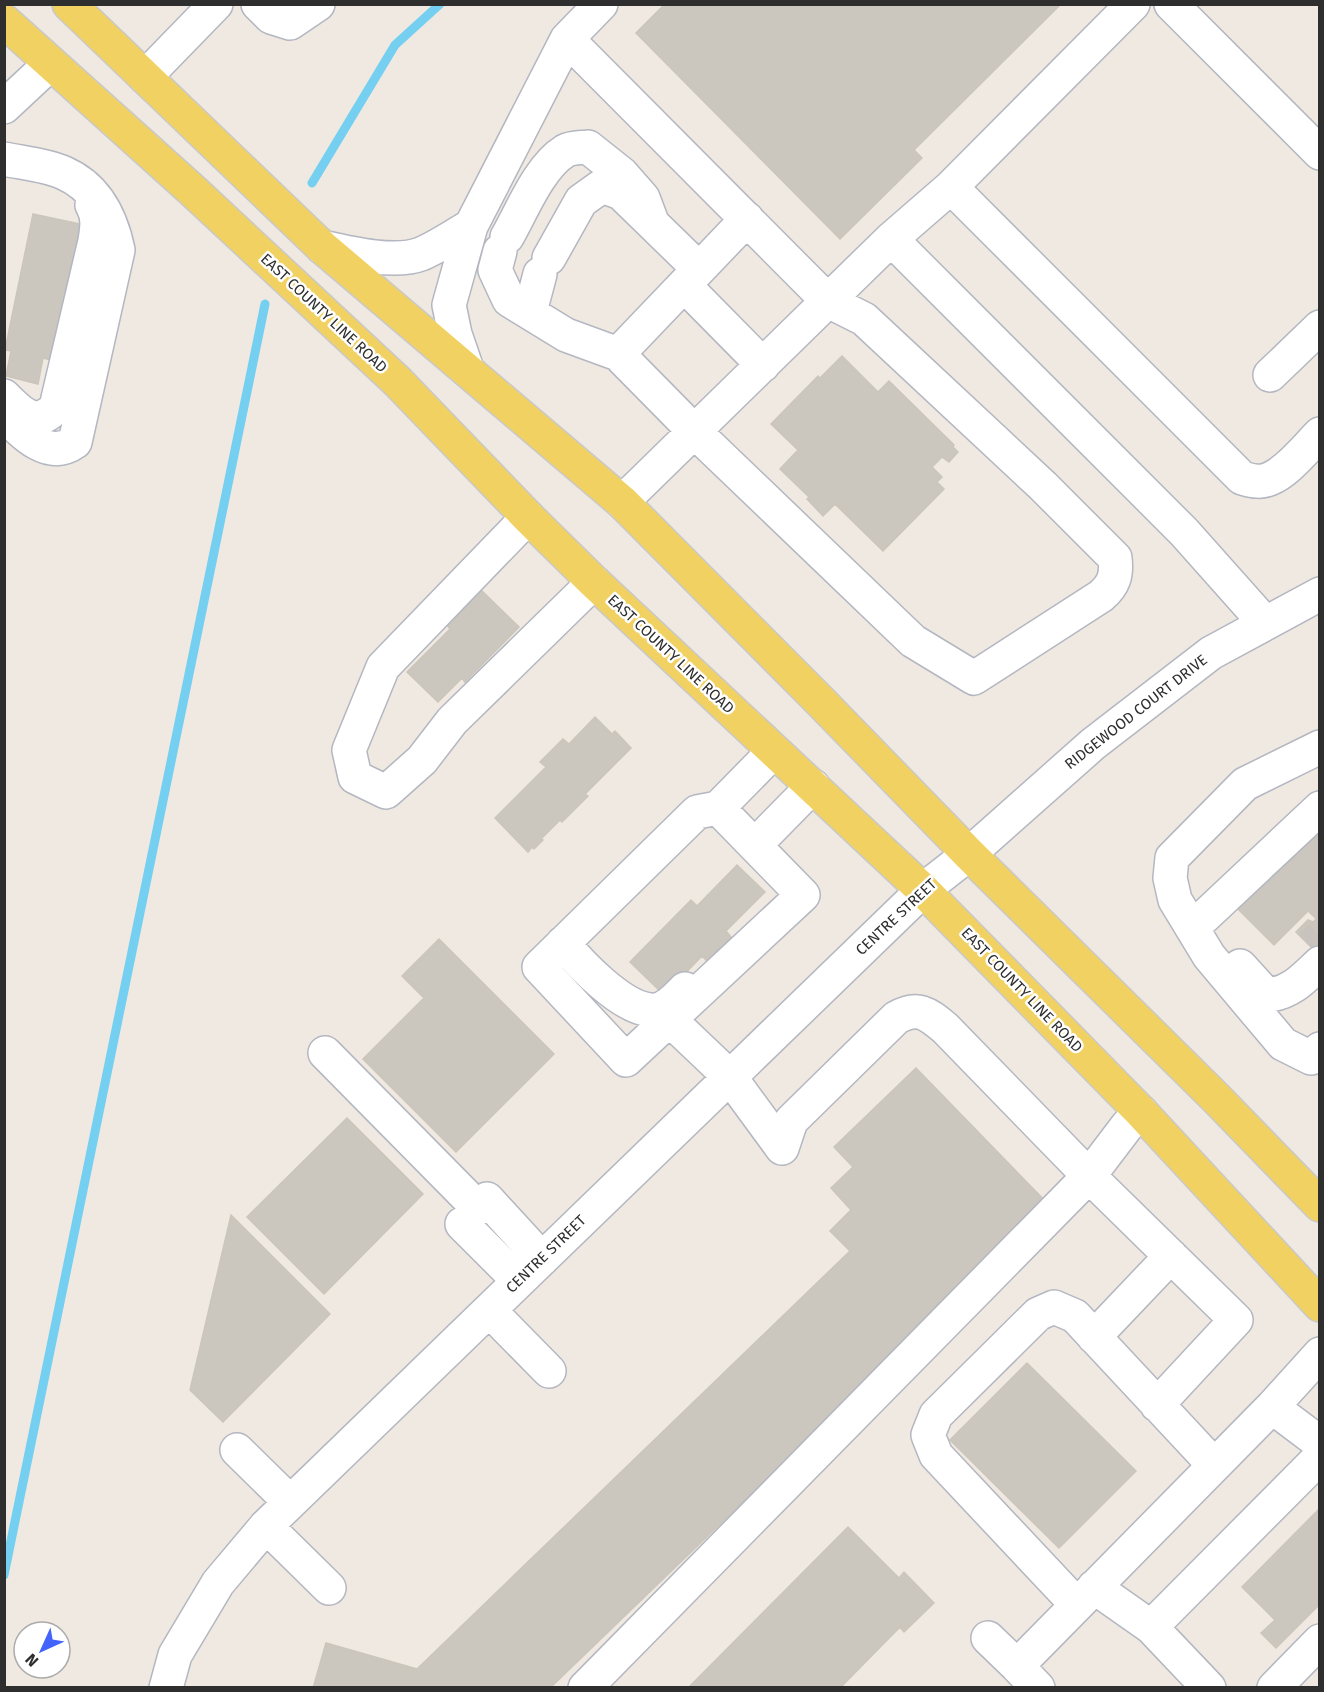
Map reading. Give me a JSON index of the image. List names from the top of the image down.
{
  "streets": {
    "main road": ["EAST COUNTY LINE ROAD"],
    "street": ["RIDGEWOOD COURT DRIVE", "CENTRE STREET"]
  },
  "crossings": [
    ["EAST COUNTY LINE ROAD", "CENTRE STREET"],
    ["RIDGEWOOD COURT DRIVE", "CENTRE STREET"]
  ],
  "north": "bottom left"
}
